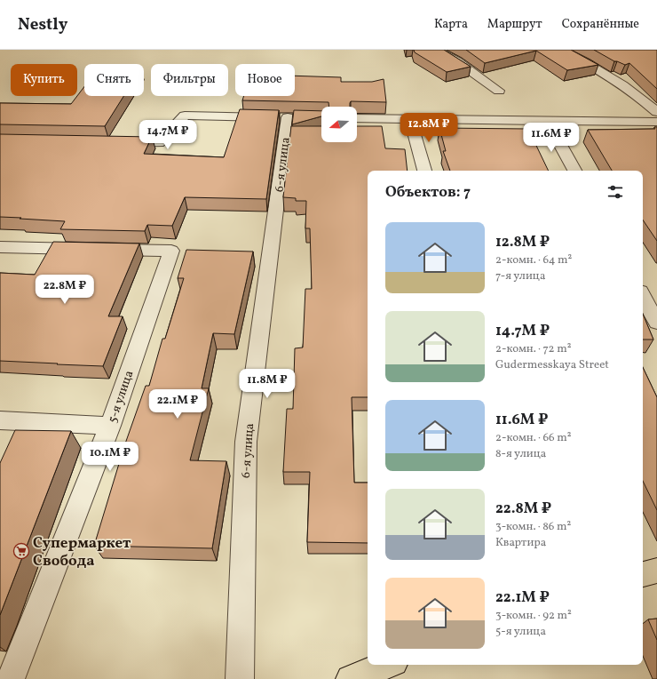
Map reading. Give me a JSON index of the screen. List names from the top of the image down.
{
  "streets": {
    "street": ["6-я улица", "5-я улица"]
  },
  "places": {
    "supermarket": ["Супермаркет Свобода"]
  },
  "north": "left",
  "page": {
    "header": "Nestly",
    "nav": ["Карта", "Маршрут", "Сохранённые"],
    "chip": [
      "Купить",
      "Снять",
      "Фильтры",
      "Новое"
    ],
    "price": [
      "12.8M ₽",
      "14.7M ₽",
      "11.6M ₽",
      "22.8M ₽",
      "11.8M ₽",
      "22.1M ₽",
      "10.1M ₽"
    ],
    "heading": "Объектов: 7",
    "list": [
      {
        "name": "12.8M ₽",
        "note": "2-комн. · 64 m² · 7-я улица"
      },
      {
        "name": "14.7M ₽",
        "note": "2-комн. · 72 m² · Gudermesskaya Street"
      },
      {
        "name": "11.6M ₽",
        "note": "2-комн. · 66 m² · 8-я улица"
      },
      {
        "name": "22.8M ₽",
        "note": "3-комн. · 86 m² · Квартира"
      },
      {
        "name": "22.1M ₽",
        "note": "3-комн. · 92 m² · 5-я улица"
      }
    ]
  }
}
